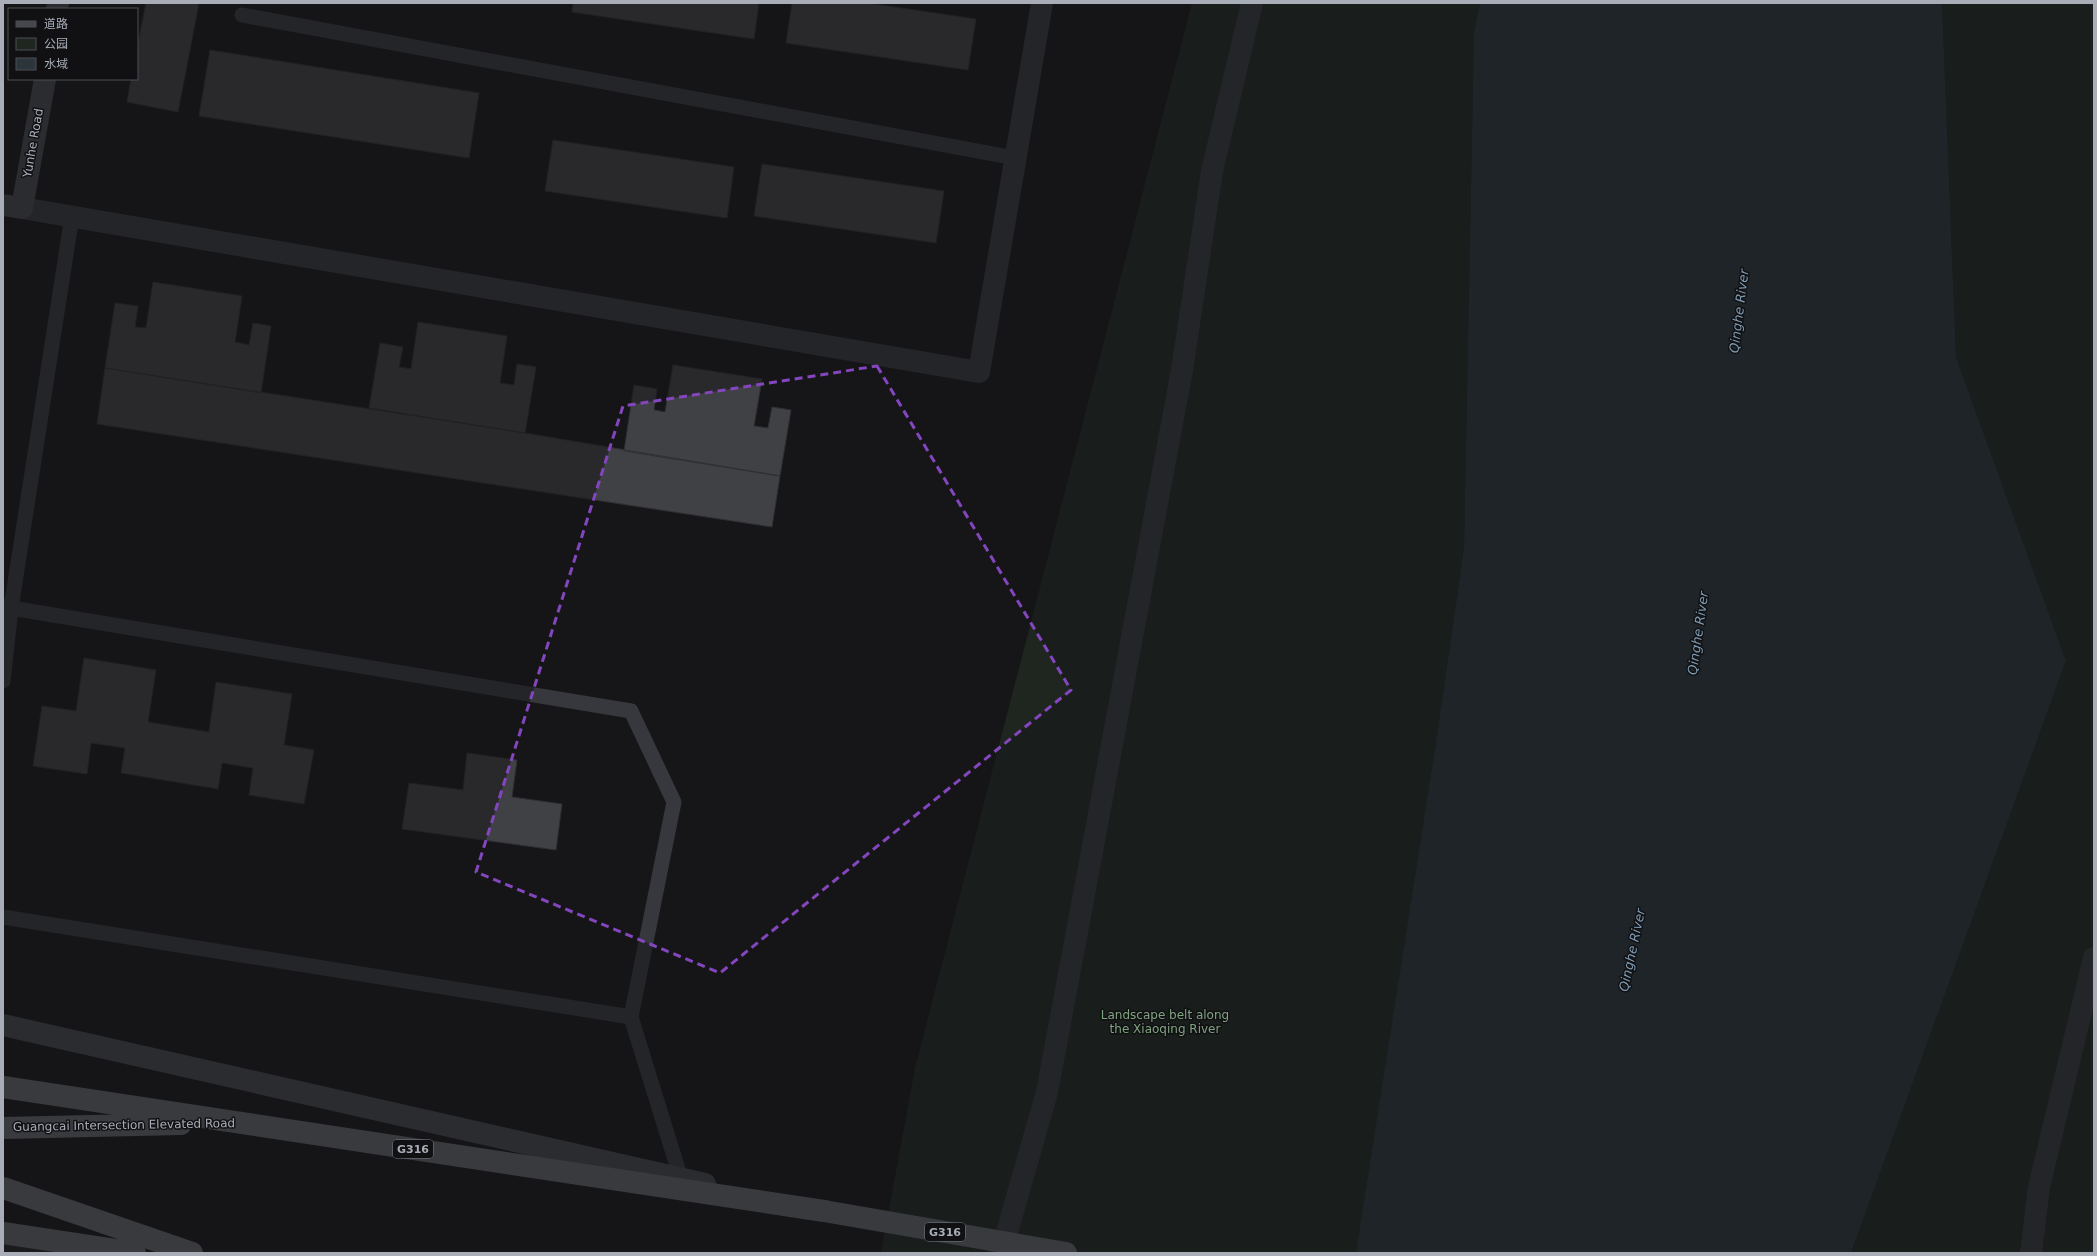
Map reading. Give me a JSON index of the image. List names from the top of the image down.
{
  "streets": {
    "highway": ["Guangcai Intersection Elevated Road", "G316"],
    "street": ["Yunhe Road"]
  },
  "crossings": [
    ["Guangcai Intersection Elevated Road", "G316"]
  ],
  "water": ["Qinghe River"],
  "parks": ["Landscape belt along the Xiaoqing River"],
  "legend": ["道路", "公园", "水域"]
}
